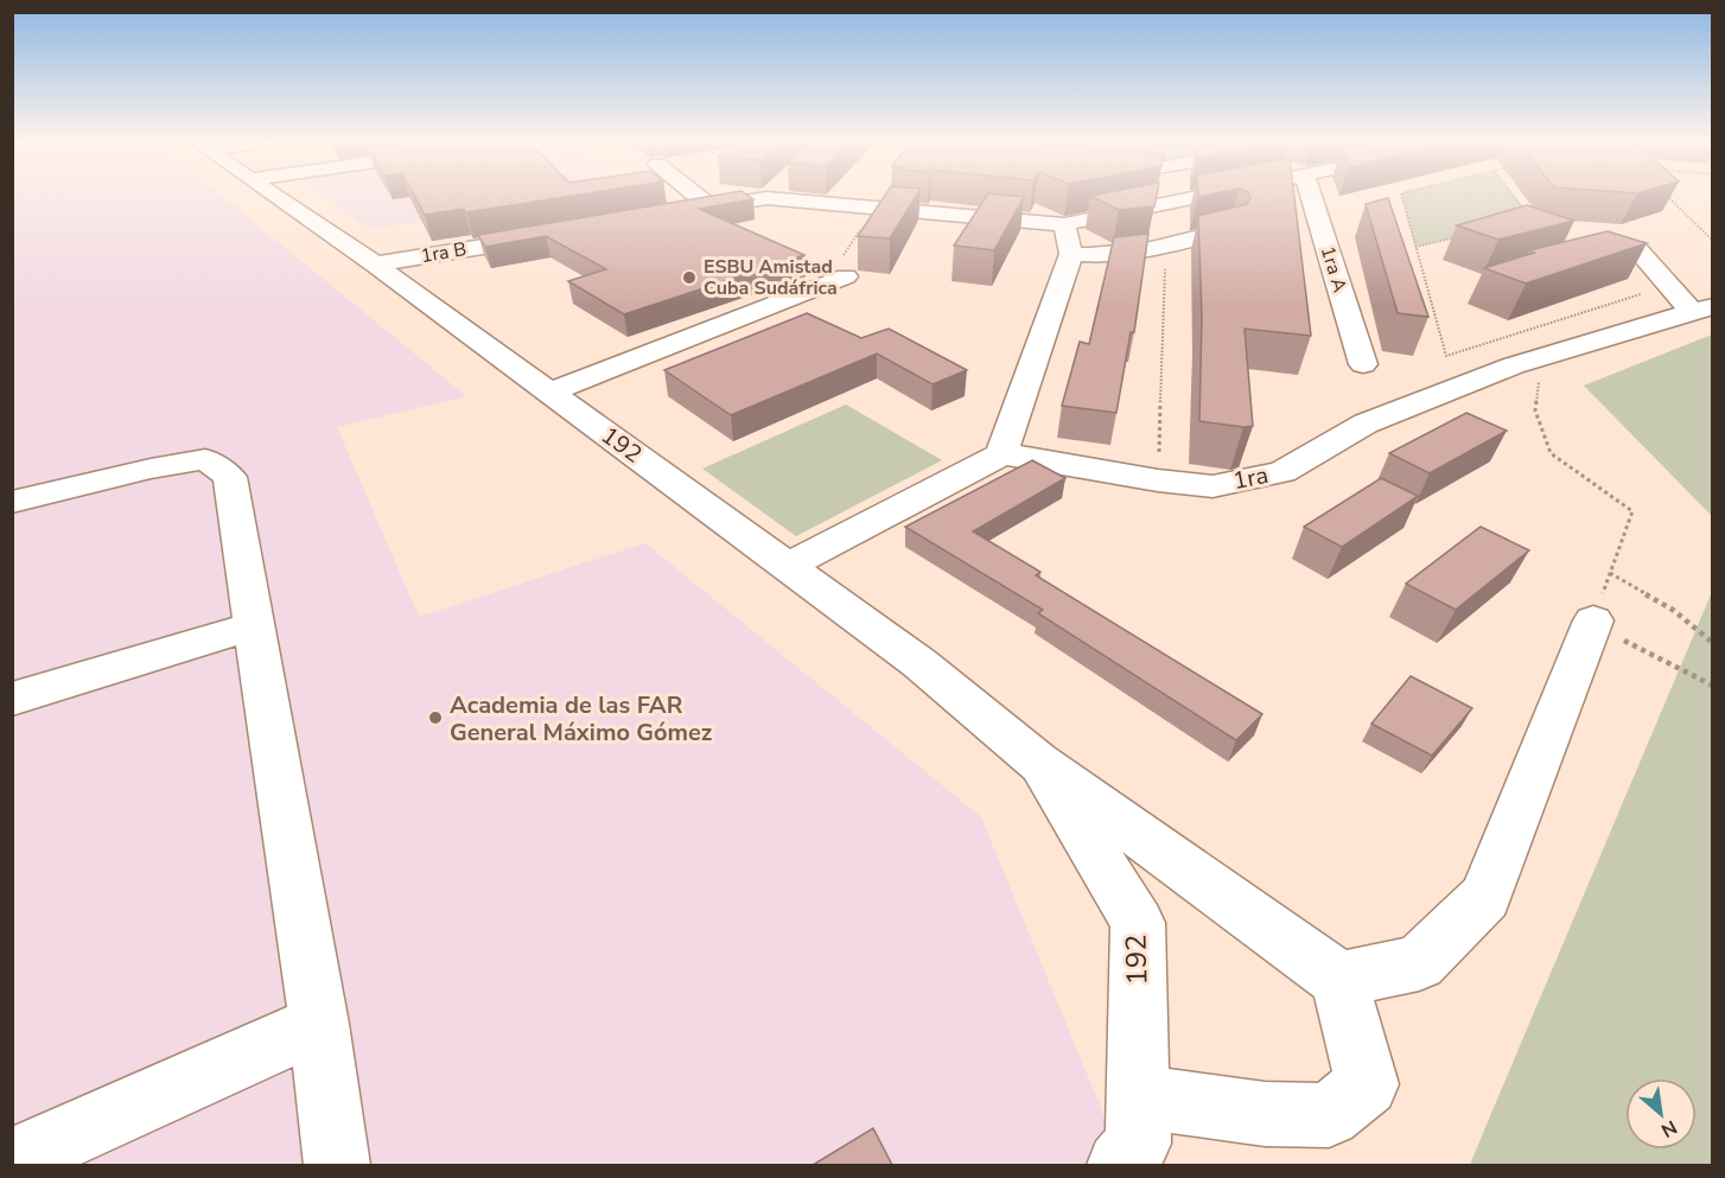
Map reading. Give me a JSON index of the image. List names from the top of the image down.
{
  "streets": {
    "street": [
      "1ra B",
      "1ra A",
      "192",
      "1ra"
    ]
  },
  "crossings": [
    ["1ra B", "192"]
  ],
  "places": ["ESBU Amistad Cuba Sudáfrica", "Academia de las FAR General Máximo Gómez"],
  "north": "bottom right"
}
